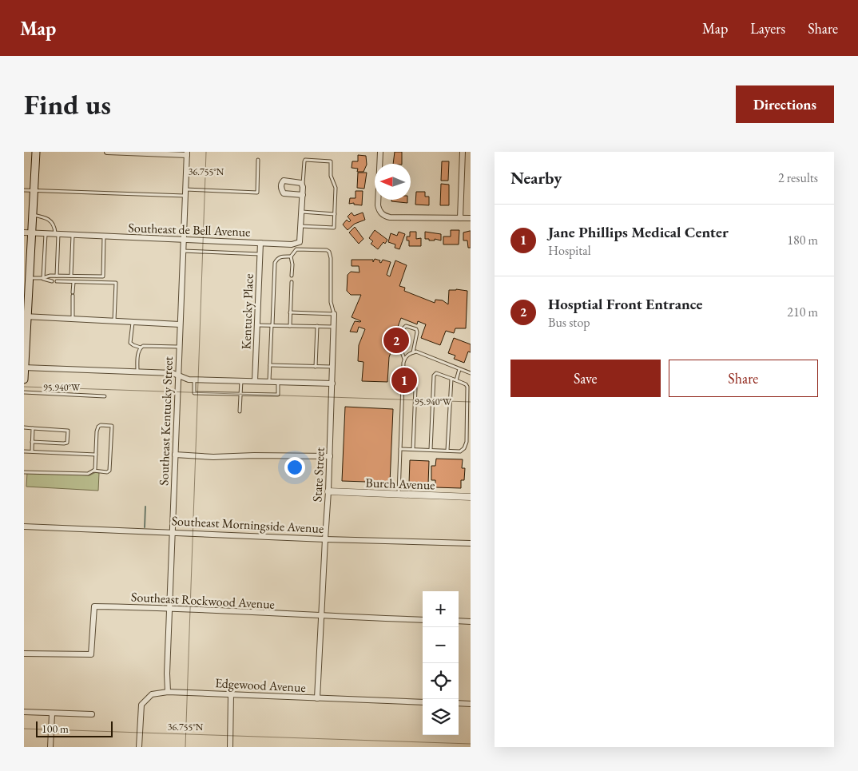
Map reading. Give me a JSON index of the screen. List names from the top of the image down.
{
  "streets": {
    "street": [
      "Southeast de Bell Avenue",
      "Kentucky Place",
      "Southeast Kentucky Street",
      "State Street",
      "Burch Avenue",
      "Southeast Morningside Avenue",
      "Southeast Rockwood Avenue",
      "Edgewood Avenue"
    ]
  },
  "crossings": [
    ["Southeast de Bell Avenue", "Kentucky Place"],
    ["Southeast de Bell Avenue", "Southeast Kentucky Street"],
    ["Southeast Kentucky Street", "Southeast Morningside Avenue"],
    ["Southeast Kentucky Street", "Southeast Rockwood Avenue"],
    ["Southeast Kentucky Street", "Edgewood Avenue"],
    ["State Street", "Burch Avenue"],
    ["State Street", "Southeast Morningside Avenue"],
    ["State Street", "Southeast Rockwood Avenue"],
    ["State Street", "Edgewood Avenue"]
  ],
  "scale_bar": "100 m",
  "north": "left",
  "page": {
    "header": "Map",
    "nav": ["Map", "Layers", "Share"],
    "buttons": [
      "Directions",
      ["Save", "Share"]
    ],
    "title": "Find us",
    "heading": ["Nearby", "2 results"],
    "list": [
      {
        "mark": "1",
        "name": "Jane Phillips Medical Center",
        "note": "Hospital",
        "value": "180 m"
      },
      {
        "mark": "2",
        "name": "Hosptial Front Entrance",
        "note": "Bus stop",
        "value": "210 m"
      }
    ],
    "pins": ["2", "1"],
    "map_buttons": ["+", "−"],
    "scale": "100 m"
  },
  "coordinates": ["36.755°N", "95.940°W"]
}
